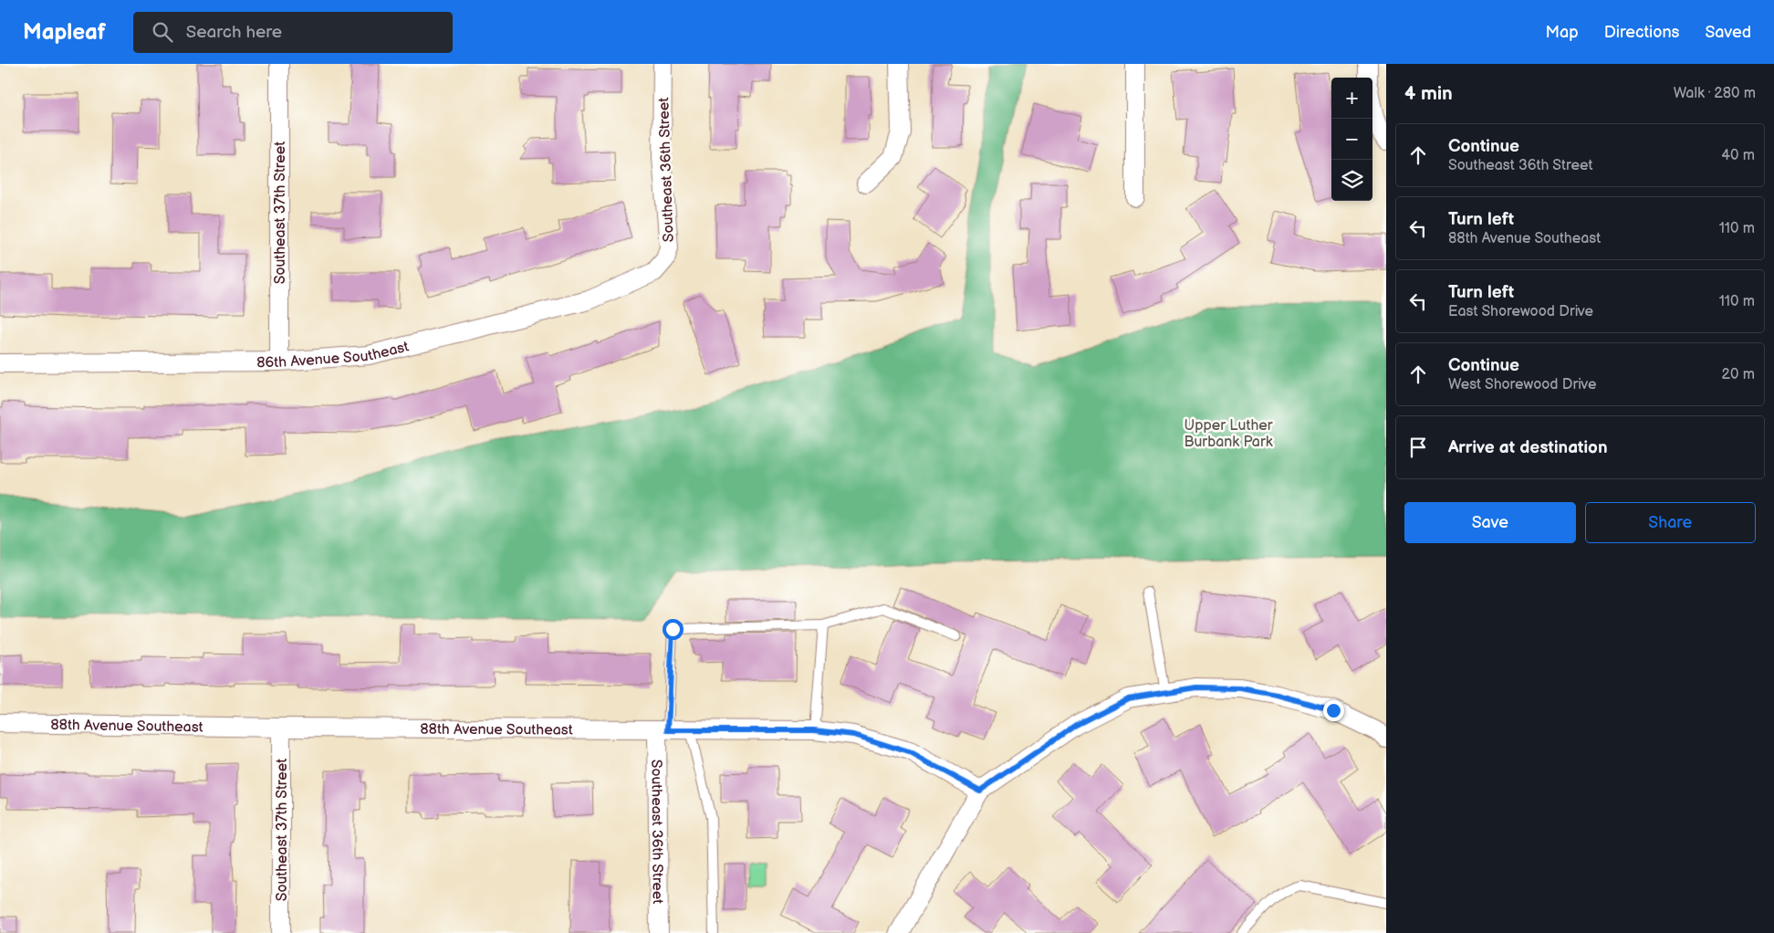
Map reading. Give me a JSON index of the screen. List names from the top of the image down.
{
  "streets": {
    "street": [
      "Southeast 36th Street",
      "Southeast 37th Street",
      "86th Avenue Southeast",
      "88th Avenue Southeast"
    ]
  },
  "crossings": [
    ["Southeast 36th Street", "86th Avenue Southeast"],
    ["Southeast 36th Street", "88th Avenue Southeast"],
    ["Southeast 37th Street", "86th Avenue Southeast"],
    ["Southeast 37th Street", "88th Avenue Southeast"]
  ],
  "parks": ["Upper Luther Burbank Park"],
  "page": {
    "header": "Mapleaf",
    "search": "Search here",
    "nav": ["Map", "Directions", "Saved"],
    "heading": ["4 min", "Walk · 280 m"],
    "map_buttons": ["+", "−"],
    "list": [
      ["Continue", "Southeast 36th Street", "40 m"],
      ["Turn left", "88th Avenue Southeast", "110 m"],
      ["Turn left", "East Shorewood Drive", "110 m"],
      ["Continue", "West Shorewood Drive", "20 m"],
      "Arrive at destination"
    ],
    "buttons": ["Save", "Share"]
  }
}
